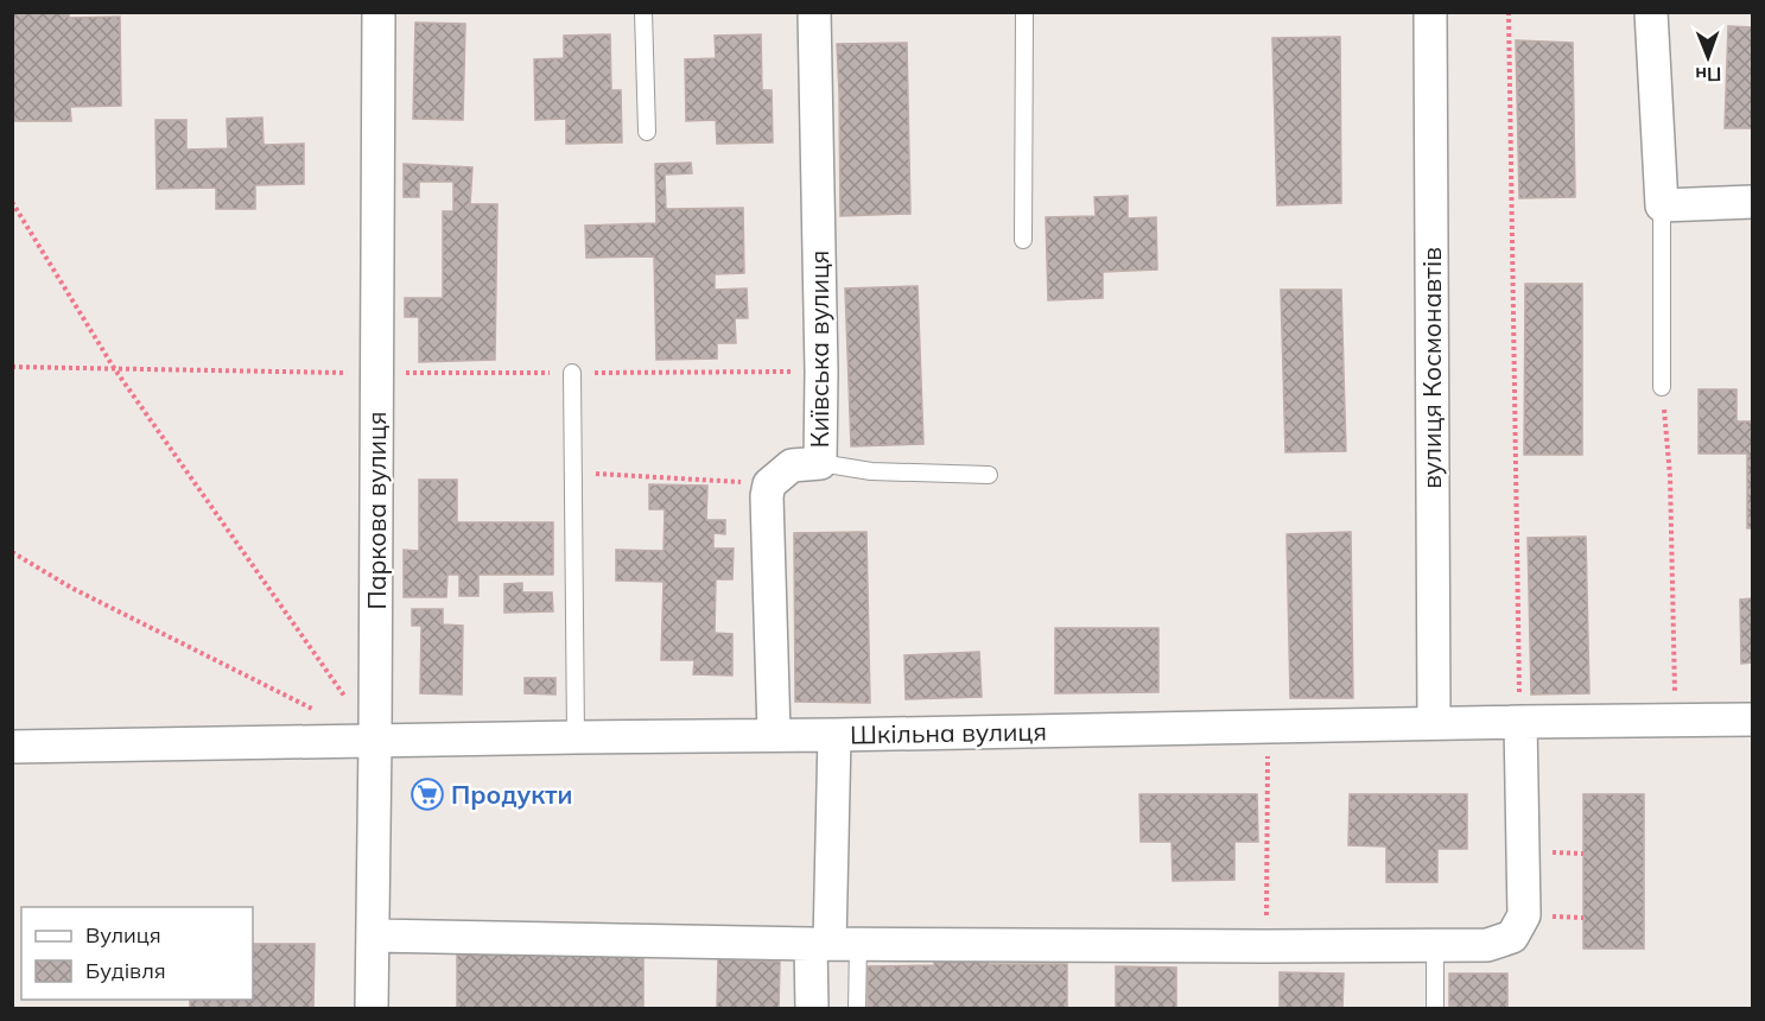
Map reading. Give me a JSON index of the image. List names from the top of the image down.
{
  "streets": {
    "street": [
      "Київська вулиця",
      "вулиця Космонавтів",
      "Паркова вулиця",
      "Шкільна вулиця"
    ]
  },
  "crossings": [
    ["вулиця Космонавтів", "Шкільна вулиця"],
    ["Паркова вулиця", "Шкільна вулиця"]
  ],
  "places": {
    "supermarket": ["Продукти"]
  },
  "legend": ["Вулиця", "Будівля"],
  "north": "bottom"
}
